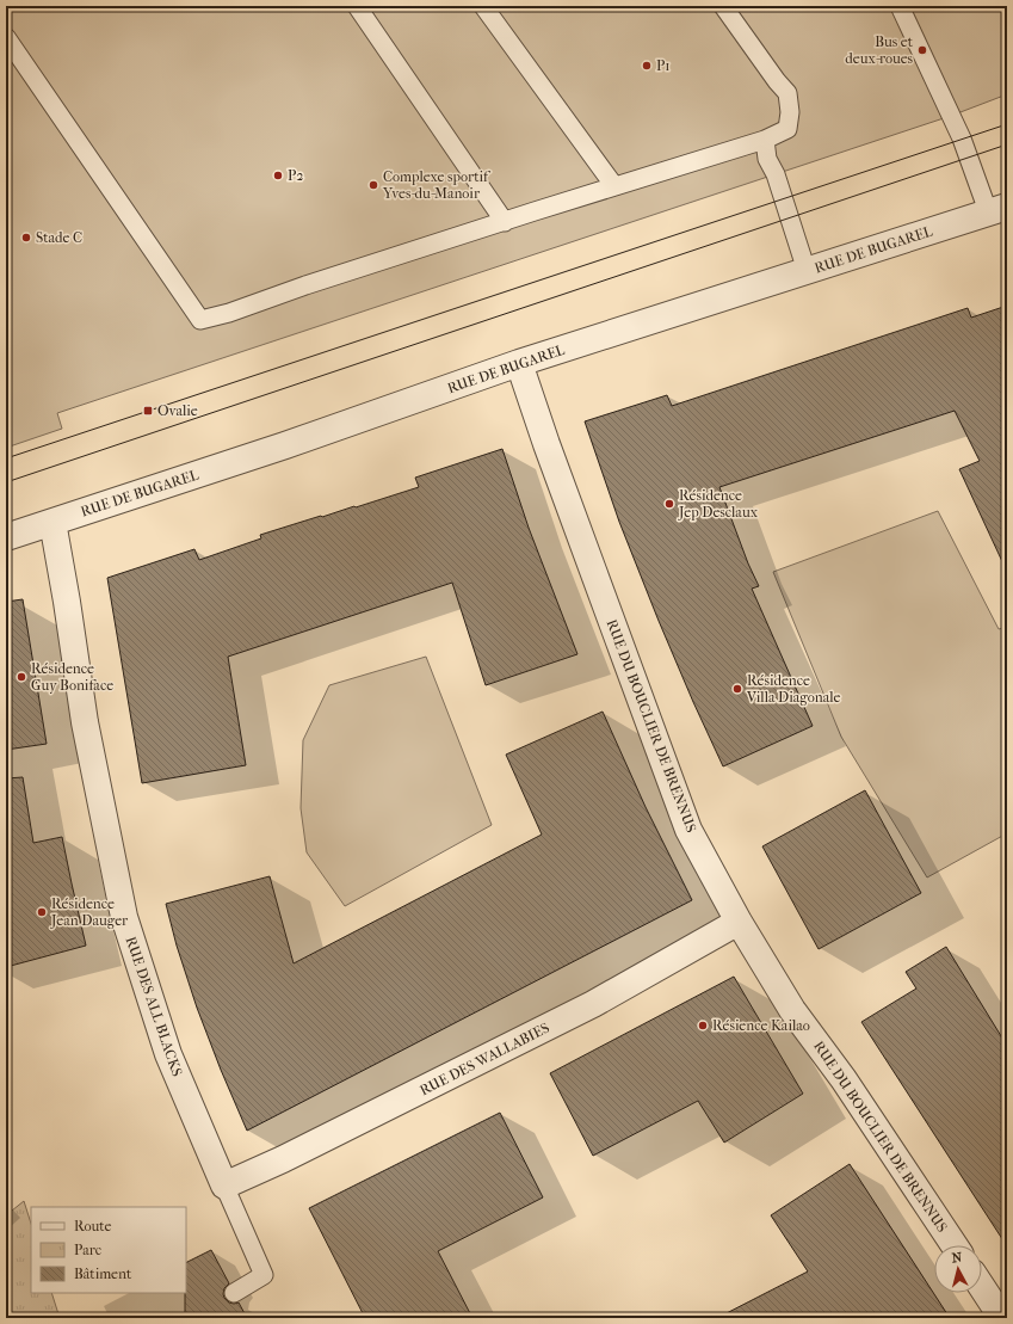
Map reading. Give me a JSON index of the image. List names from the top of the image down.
{
  "streets": {
    "street": [
      "RUE DE BUGAREL",
      "RUE DU BOUCLIER DE BRENNUS",
      "RUE DES ALL BLACKS",
      "RUE DES WALLABIES"
    ]
  },
  "crossings": [
    ["RUE DE BUGAREL", "RUE DU BOUCLIER DE BRENNUS"],
    ["RUE DE BUGAREL", "RUE DES ALL BLACKS"],
    ["RUE DU BOUCLIER DE BRENNUS", "RUE DES WALLABIES"],
    ["RUE DES ALL BLACKS", "RUE DES WALLABIES"]
  ],
  "places": {
    "other": [
      "Bus et deux-roues",
      "P1",
      "P2",
      "Complexe sportif Yves-du-Manoir",
      "Stade C",
      "Résidence Jep Desclaux",
      "Résidence Guy Boniface",
      "Résidence Villa Diagonale",
      "Résidence Jean Dauger",
      "Résience Kailao"
    ],
    "transit": ["Ovalie"]
  },
  "legend": ["Route", "Parc", "Bâtiment"],
  "north": "top"
}
